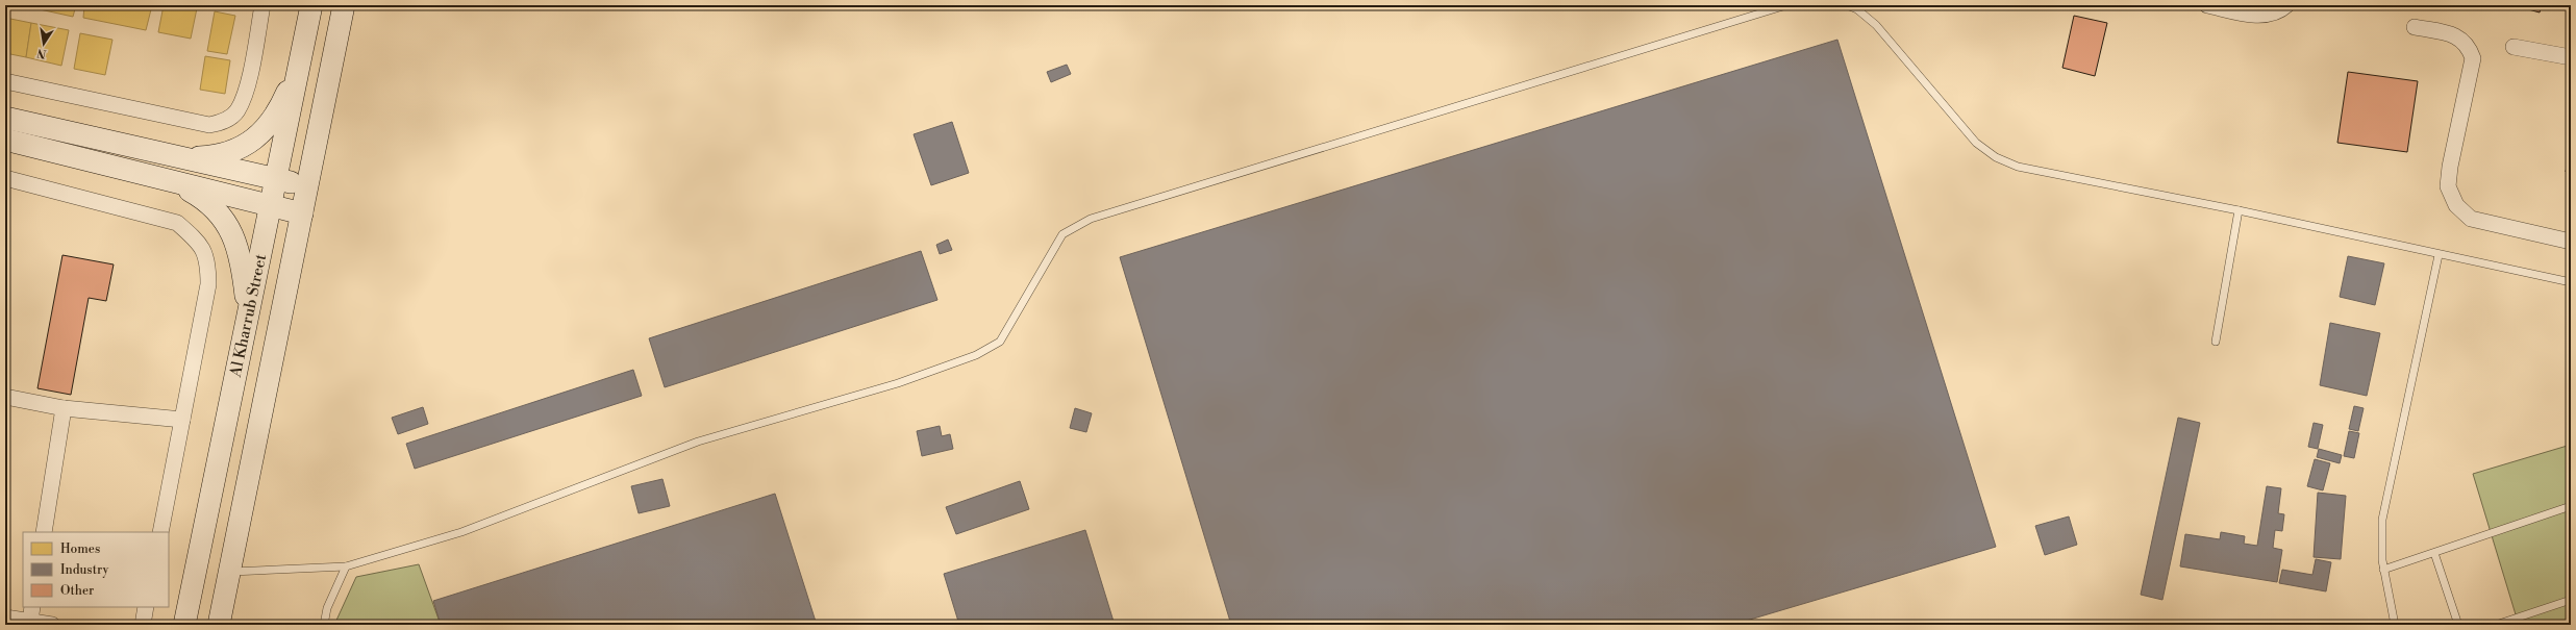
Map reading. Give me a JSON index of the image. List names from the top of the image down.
{
  "streets": {
    "main road": ["Al Kharrub Street"]
  },
  "legend": ["Homes", "Industry", "Other"],
  "north": "bottom"
}
